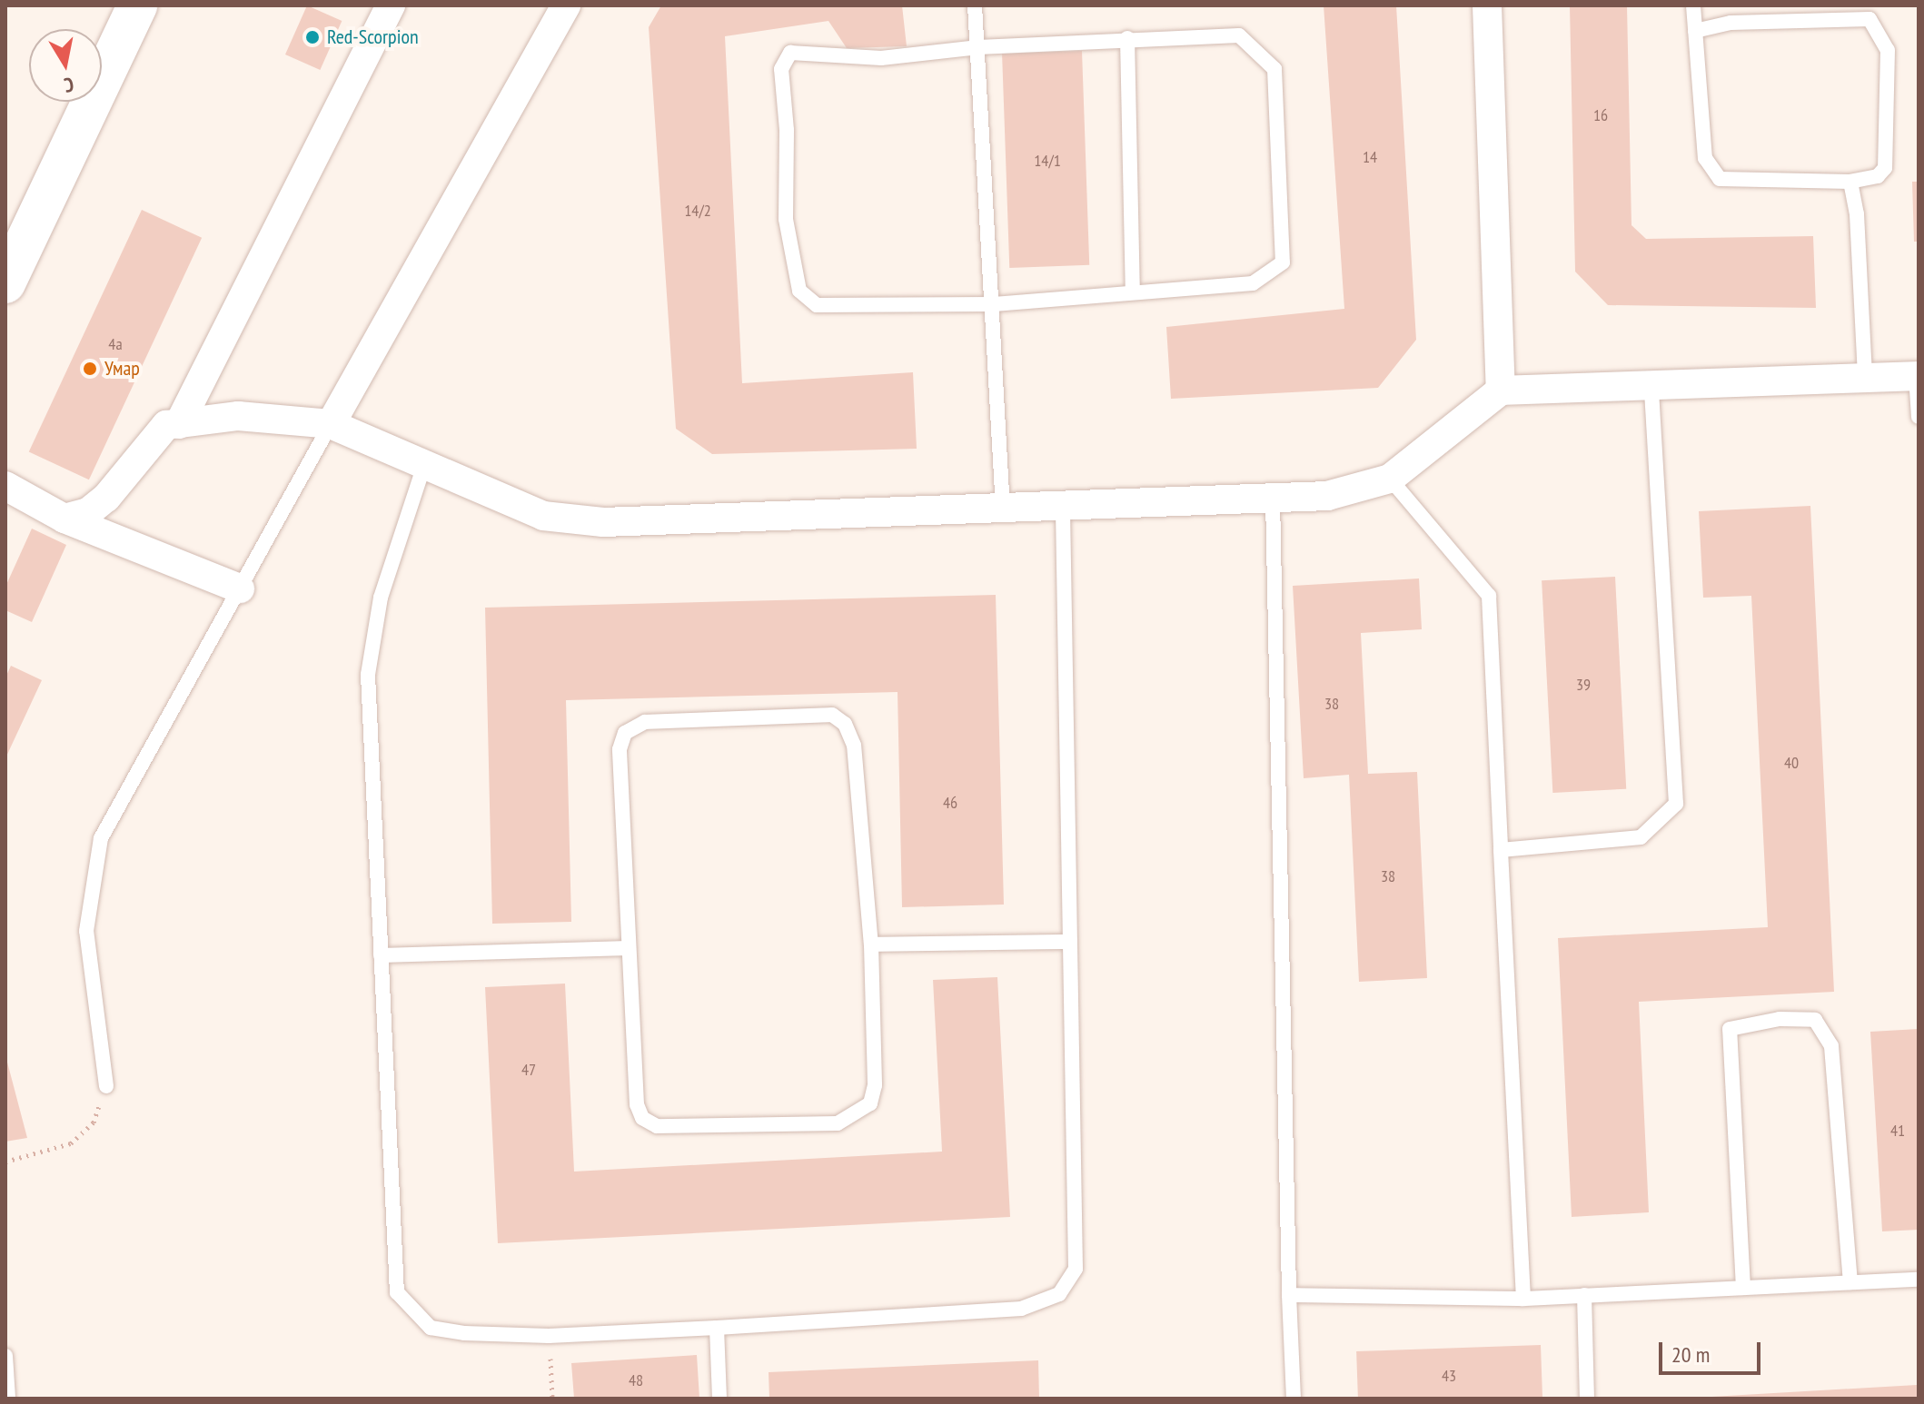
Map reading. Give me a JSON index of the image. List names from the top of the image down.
{
  "places": ["Red-Scorpion", "Умар"],
  "house_numbers": [
    "16",
    "14",
    "14/1",
    "14/2",
    "4а",
    "39",
    "38",
    "40",
    "46",
    "38",
    "47",
    "41",
    "43",
    "48"
  ],
  "scale_bar": "20 m",
  "north": "bottom"
}
